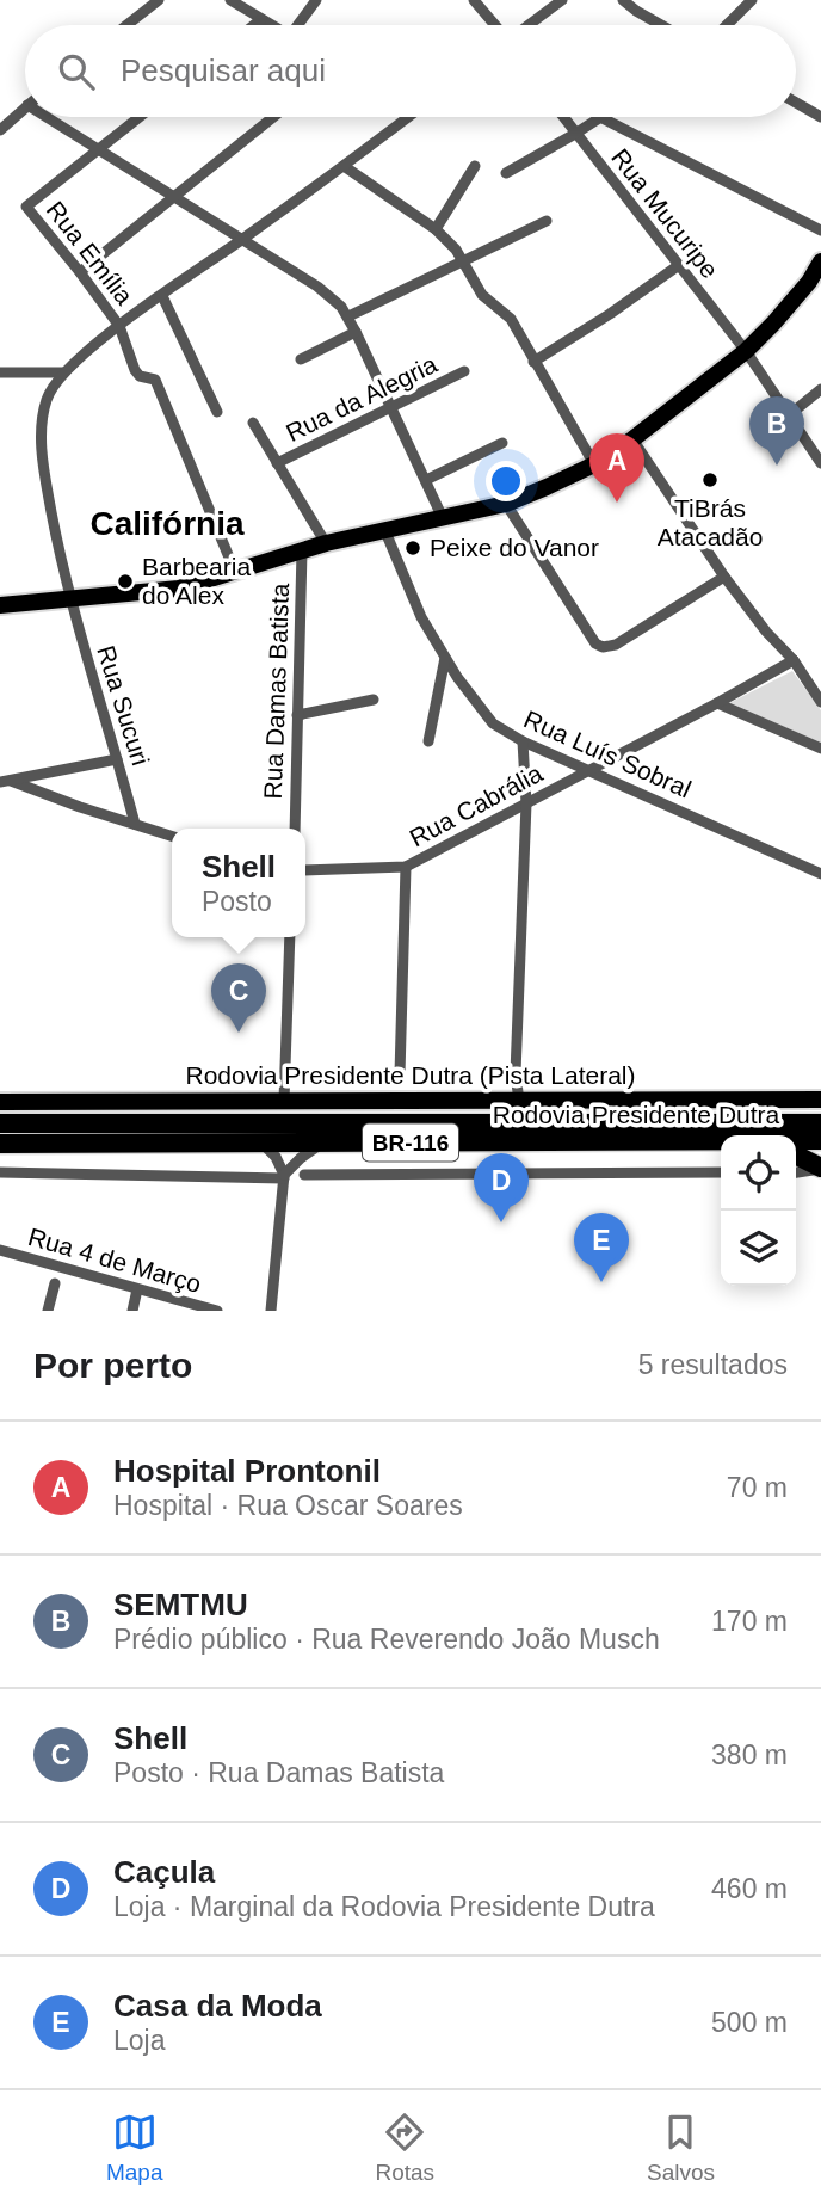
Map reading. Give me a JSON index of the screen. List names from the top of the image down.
{
  "streets": {
    "highway": ["Rodovia Presidente Dutra", "BR-116"],
    "main road": ["Rodovia Presidente Dutra (Pista Lateral)"],
    "street": [
      "Rua Mucuripe",
      "Rua Emília",
      "Rua da Alegria",
      "Rua Damas Batista",
      "Rua Sucuri",
      "Rua Luís Sobral",
      "Rua Cabrália",
      "Rua 4 de Março"
    ]
  },
  "crossings": [
    ["Rua Luís Sobral", "Rua Cabrália"]
  ],
  "districts": ["Califórnia"],
  "places": ["TiBrás Atacadão", "Peixe do Vanor", "Barbearia do Alex"],
  "page": {
    "search": "Pesquisar aqui",
    "pins": [
      "B",
      "A",
      "C",
      "D",
      "E"
    ],
    "popup": ["Shell", "Posto"],
    "heading": ["Por perto", "5 resultados"],
    "list": [
      {
        "mark": "A",
        "name": "Hospital Prontonil",
        "note": "Hospital · Rua Oscar Soares",
        "value": "70 m"
      },
      {
        "mark": "B",
        "name": "SEMTMU",
        "note": "Prédio público · Rua Reverendo João Musch",
        "value": "170 m"
      },
      {
        "mark": "C",
        "name": "Shell",
        "note": "Posto · Rua Damas Batista",
        "value": "380 m"
      },
      {
        "mark": "D",
        "name": "Caçula",
        "note": "Loja · Marginal da Rodovia Presidente Dutra",
        "value": "460 m"
      },
      {
        "mark": "E",
        "name": "Casa da Moda",
        "note": "Loja",
        "value": "500 m"
      }
    ],
    "nav": ["Mapa", "Rotas", "Salvos"]
  }
}
